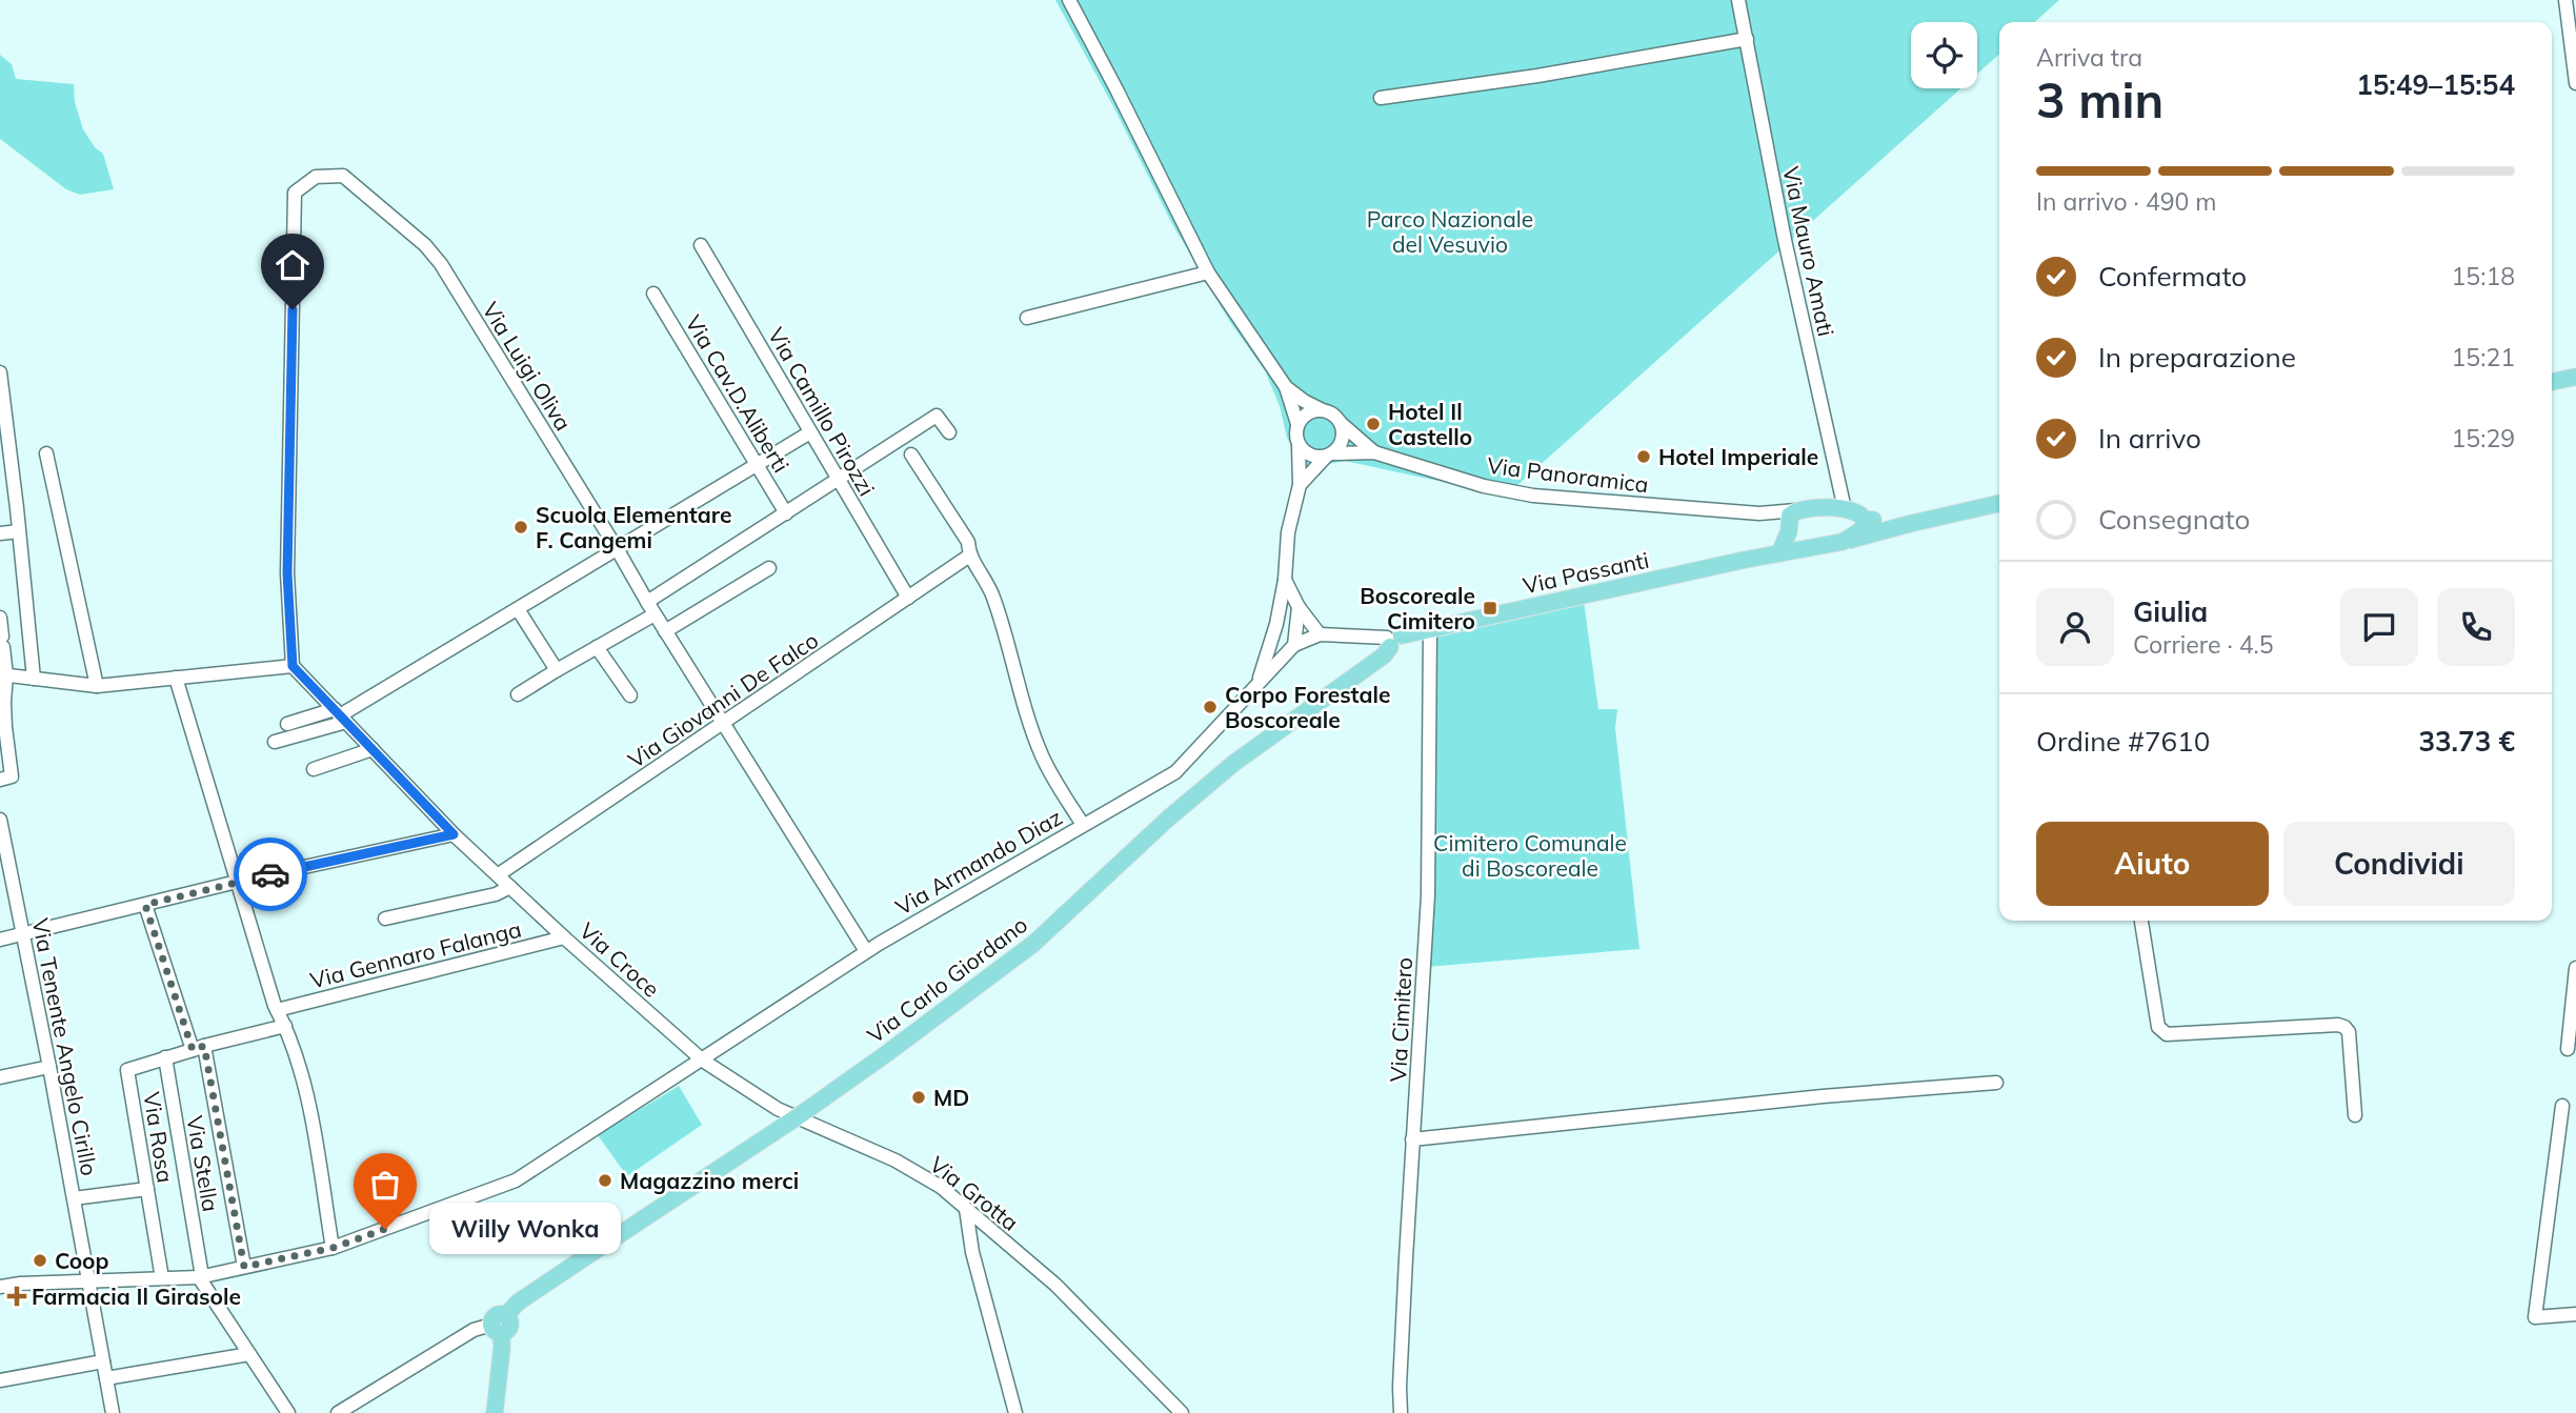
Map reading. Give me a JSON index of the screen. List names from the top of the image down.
{
  "streets": {
    "main road": ["Via Passanti", "Via Carlo Giordano"],
    "street": [
      "Via Mauro Amati",
      "Via Luigi Oliva",
      "Via Cav.D.Aliberti",
      "Via Camillo Pirozzi",
      "Via Panoramica",
      "Via Giovanni De Falco",
      "Via Armando Diaz",
      "Via Gennaro Falanga",
      "Via Croce",
      "Via Cimitero",
      "Via Tenente Angelo Cirillo",
      "Via Rosa",
      "Via Stella",
      "Via Grotta"
    ]
  },
  "crossings": [
    ["Via Mauro Amati", "Via Passanti"],
    ["Via Luigi Oliva", "Via Giovanni De Falco"],
    ["Via Luigi Oliva", "Via Armando Diaz"],
    ["Via Luigi Oliva", "Via Croce"],
    ["Via Camillo Pirozzi", "Via Giovanni De Falco"],
    ["Via Panoramica", "Via Passanti"],
    ["Via Panoramica", "Via Armando Diaz"],
    ["Via Passanti", "Via Armando Diaz"],
    ["Via Passanti", "Via Carlo Giordano"],
    ["Via Passanti", "Via Cimitero"],
    ["Via Giovanni De Falco", "Via Croce"],
    ["Via Armando Diaz", "Via Croce"],
    ["Via Armando Diaz", "Via Tenente Angelo Cirillo"],
    ["Via Armando Diaz", "Via Rosa"],
    ["Via Armando Diaz", "Via Stella"],
    ["Via Armando Diaz", "Via Grotta"],
    ["Via Gennaro Falanga", "Via Croce"],
    ["Via Croce", "Via Grotta"],
    ["Via Carlo Giordano", "Via Grotta"],
    ["Via Rosa", "Via Stella"]
  ],
  "parks": ["Parco Nazionale del Vesuvio", "Cimitero Comunale di Boscoreale"],
  "places": {
    "other": [
      "Hotel Il Castello",
      "Hotel Imperiale",
      "Scuola Elementare F. Cangemi",
      "Corpo Forestale Boscoreale",
      "MD",
      "Magazzino merci",
      "Willy Wonka",
      "Coop"
    ],
    "transit": ["Boscoreale Cimitero"],
    "health": ["Farmacia Il Girasole"]
  },
  "page": {
    "heading": ["3 min", "Arriva tra", "15:49–15:54"],
    "panel": [
      "Giulia",
      "Corriere · 4.5",
      "Ordine #7610",
      "33.73 €"
    ],
    "bar": "In arrivo · 490 m",
    "list": [
      ["Confermato", "15:18"],
      ["In preparazione", "15:21"],
      ["In arrivo", "15:29"],
      "Consegnato"
    ],
    "buttons": ["Aiuto", "Condividi"],
    "bubble": "Willy Wonka"
  }
}
